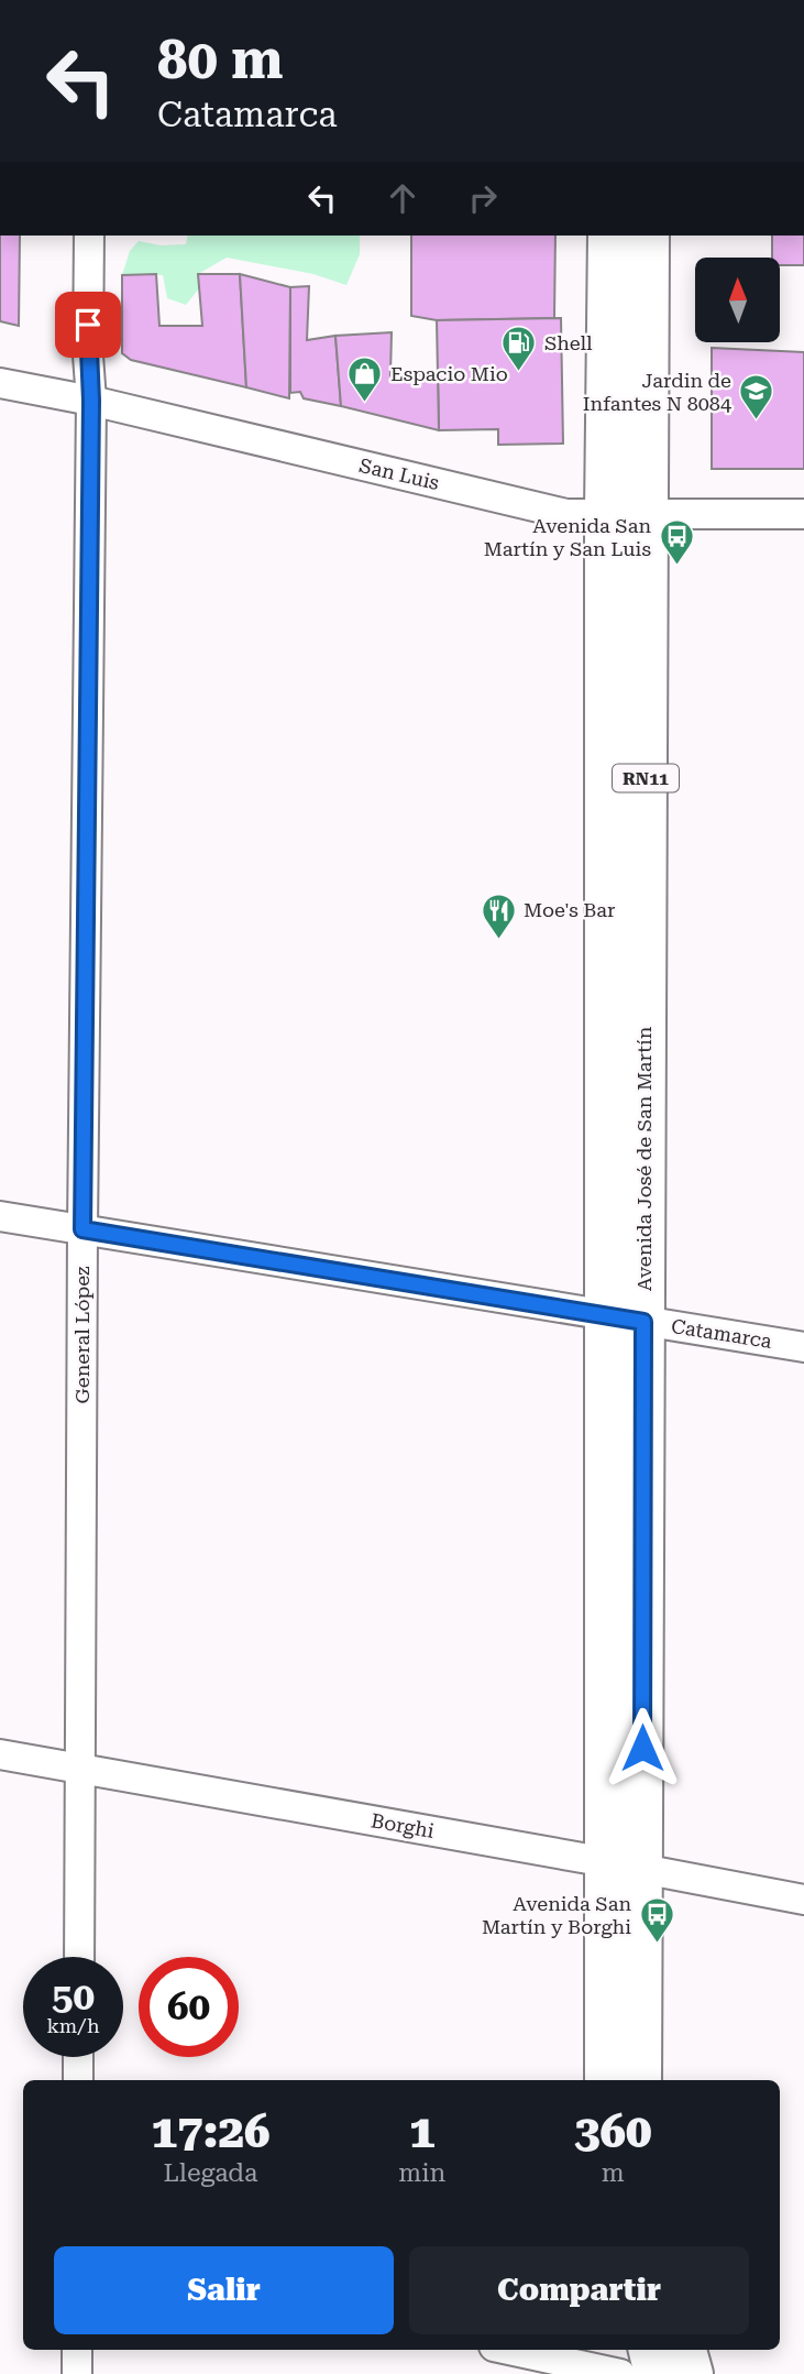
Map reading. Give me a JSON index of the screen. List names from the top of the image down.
{
  "streets": {
    "main road": ["RN11", "Avenida José de San Martín"],
    "street": [
      "San Luis",
      "Catamarca",
      "General López",
      "Borghi"
    ]
  },
  "crossings": [
    ["San Luis", "Avenida José de San Martín"],
    ["San Luis", "General López"],
    ["Avenida José de San Martín", "Catamarca"],
    ["Avenida José de San Martín", "Borghi"],
    ["Catamarca", "General López"],
    ["General López", "Borghi"]
  ],
  "places": {
    "fuel station": ["Shell"],
    "shop": ["Espacio Mio"],
    "school or university": ["Jardin de Infantes N 8084"],
    "bus stop": ["Avenida San Martín y San Luis", "Avenida San Martín y Borghi"],
    "restaurant": ["Moe's Bar"]
  },
  "north": "top",
  "page": {
    "turn": ["80 m", "Catamarca"],
    "speed": "50 km/h",
    "limit": "60",
    "eta": [
      "17:26",
      "Llegada",
      "1",
      "min",
      "360",
      "m"
    ],
    "buttons": ["Salir", "Compartir"]
  }
}
